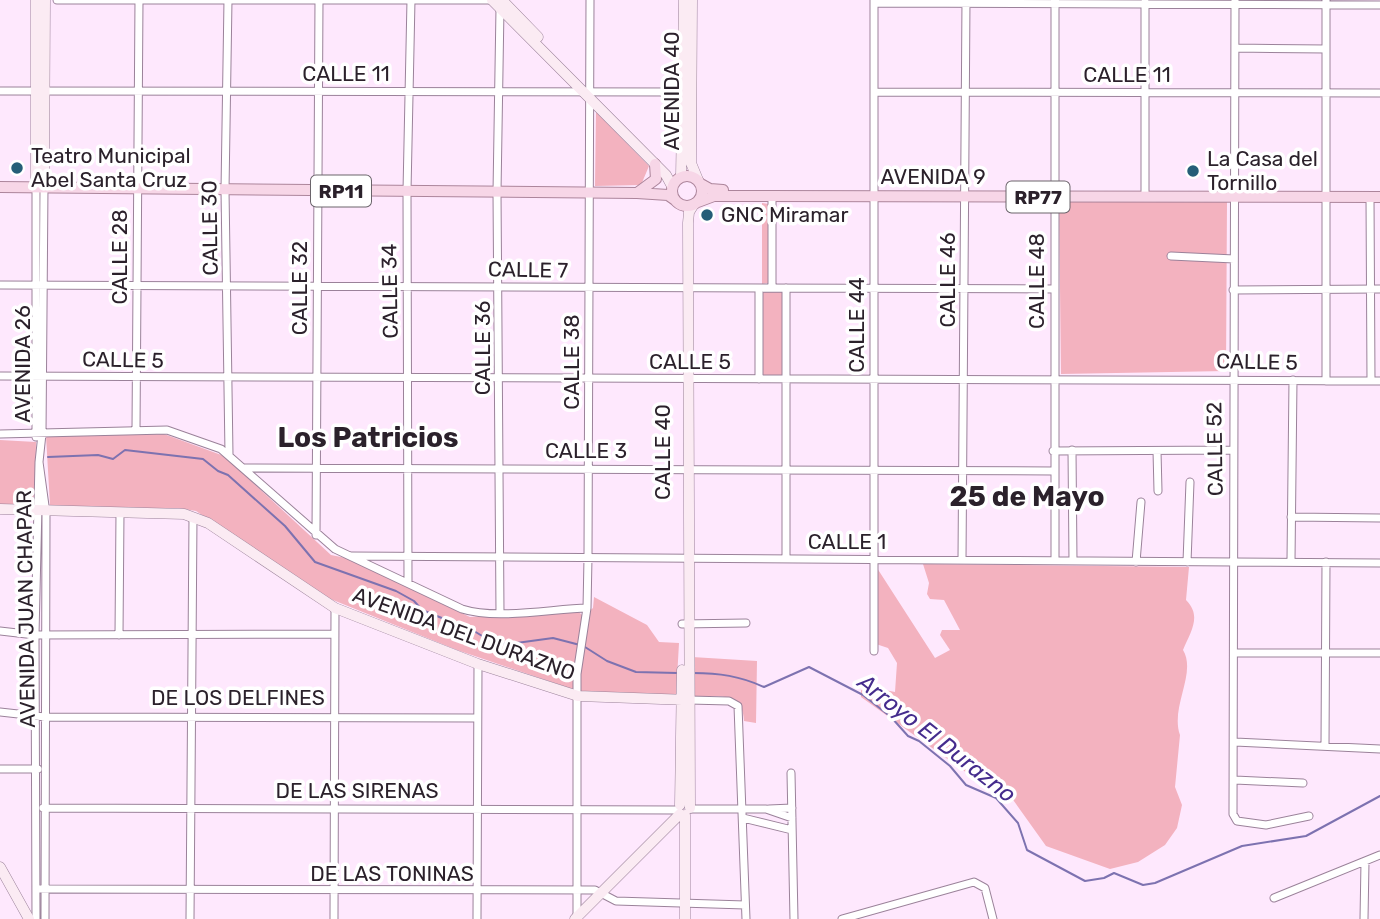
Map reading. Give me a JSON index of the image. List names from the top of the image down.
{
  "streets": {
    "main road": [
      "AVENIDA 40",
      "AVENIDA 9",
      "RP11",
      "RP77",
      "AVENIDA 26",
      "CALLE 40",
      "AVENIDA DEL DURAZNO"
    ],
    "street": [
      "CALLE 11",
      "CALLE 30",
      "CALLE 28",
      "CALLE 7",
      "CALLE 46",
      "CALLE 48",
      "CALLE 32",
      "CALLE 34",
      "CALLE 44",
      "CALLE 36",
      "CALLE 5",
      "CALLE 38",
      "CALLE 52",
      "CALLE 3",
      "CALLE 1",
      "AVENIDA JUAN CHAPAR",
      "DE LOS DELFINES",
      "DE LAS SIRENAS",
      "DE LAS TONINAS"
    ]
  },
  "crossings": [
    ["CALLE 11", "AVENIDA 40"],
    ["CALLE 11", "CALLE 30"],
    ["CALLE 11", "CALLE 28"],
    ["CALLE 11", "CALLE 46"],
    ["CALLE 11", "CALLE 48"],
    ["CALLE 11", "CALLE 32"],
    ["CALLE 11", "CALLE 34"],
    ["CALLE 11", "CALLE 44"],
    ["CALLE 11", "CALLE 36"],
    ["CALLE 11", "CALLE 38"],
    ["CALLE 11", "AVENIDA 26"],
    ["CALLE 11", "CALLE 52"],
    ["AVENIDA 40", "AVENIDA 9"],
    ["AVENIDA 40", "RP11"],
    ["AVENIDA 40", "CALLE 40"],
    ["AVENIDA 9", "RP11"],
    ["AVENIDA 9", "CALLE 46"],
    ["AVENIDA 9", "CALLE 48"],
    ["AVENIDA 9", "CALLE 44"],
    ["AVENIDA 9", "CALLE 52"],
    ["AVENIDA 9", "CALLE 40"],
    ["RP11", "CALLE 30"],
    ["RP11", "CALLE 28"],
    ["RP11", "CALLE 32"],
    ["RP11", "CALLE 34"],
    ["RP11", "CALLE 36"],
    ["RP11", "CALLE 38"],
    ["RP11", "AVENIDA 26"],
    ["RP11", "CALLE 40"],
    ["CALLE 30", "CALLE 7"],
    ["CALLE 30", "CALLE 5"],
    ["CALLE 30", "CALLE 1"],
    ["CALLE 28", "CALLE 7"],
    ["CALLE 28", "CALLE 5"],
    ["CALLE 7", "CALLE 46"],
    ["CALLE 7", "CALLE 48"],
    ["CALLE 7", "CALLE 32"],
    ["CALLE 7", "CALLE 34"],
    ["CALLE 7", "CALLE 44"],
    ["CALLE 7", "CALLE 36"],
    ["CALLE 7", "CALLE 38"],
    ["CALLE 7", "AVENIDA 26"],
    ["CALLE 7", "CALLE 40"],
    ["CALLE 46", "CALLE 5"],
    ["CALLE 46", "CALLE 3"],
    ["CALLE 46", "CALLE 1"],
    ["CALLE 48", "CALLE 5"],
    ["CALLE 48", "CALLE 3"],
    ["CALLE 48", "CALLE 1"],
    ["CALLE 32", "CALLE 5"],
    ["CALLE 32", "CALLE 3"],
    ["CALLE 32", "CALLE 1"],
    ["CALLE 34", "CALLE 5"],
    ["CALLE 34", "CALLE 3"],
    ["CALLE 34", "CALLE 1"],
    ["CALLE 44", "CALLE 5"],
    ["CALLE 44", "CALLE 3"],
    ["CALLE 44", "CALLE 1"],
    ["CALLE 36", "CALLE 5"],
    ["CALLE 36", "CALLE 3"],
    ["CALLE 36", "CALLE 1"],
    ["CALLE 5", "CALLE 38"],
    ["CALLE 5", "AVENIDA 26"],
    ["CALLE 5", "CALLE 52"],
    ["CALLE 5", "CALLE 40"],
    ["CALLE 38", "CALLE 3"],
    ["CALLE 38", "CALLE 1"],
    ["CALLE 38", "AVENIDA DEL DURAZNO"],
    ["CALLE 38", "DE LAS SIRENAS"],
    ["CALLE 38", "DE LAS TONINAS"],
    ["AVENIDA 26", "AVENIDA JUAN CHAPAR"],
    ["CALLE 52", "CALLE 1"],
    ["CALLE 3", "CALLE 40"],
    ["CALLE 3", "CALLE 1"],
    ["CALLE 40", "CALLE 1"],
    ["CALLE 40", "AVENIDA DEL DURAZNO"],
    ["CALLE 40", "DE LAS SIRENAS"],
    ["CALLE 40", "DE LAS TONINAS"],
    ["AVENIDA JUAN CHAPAR", "AVENIDA DEL DURAZNO"],
    ["AVENIDA JUAN CHAPAR", "DE LOS DELFINES"],
    ["AVENIDA JUAN CHAPAR", "DE LAS SIRENAS"],
    ["AVENIDA JUAN CHAPAR", "DE LAS TONINAS"]
  ],
  "districts": ["Los Patricios", "25 de Mayo"],
  "water": ["Arroyo El Durazno"],
  "places": ["Teatro Municipal Abel Santa Cruz", "La Casa del Tornillo", "GNC Miramar"]
}
